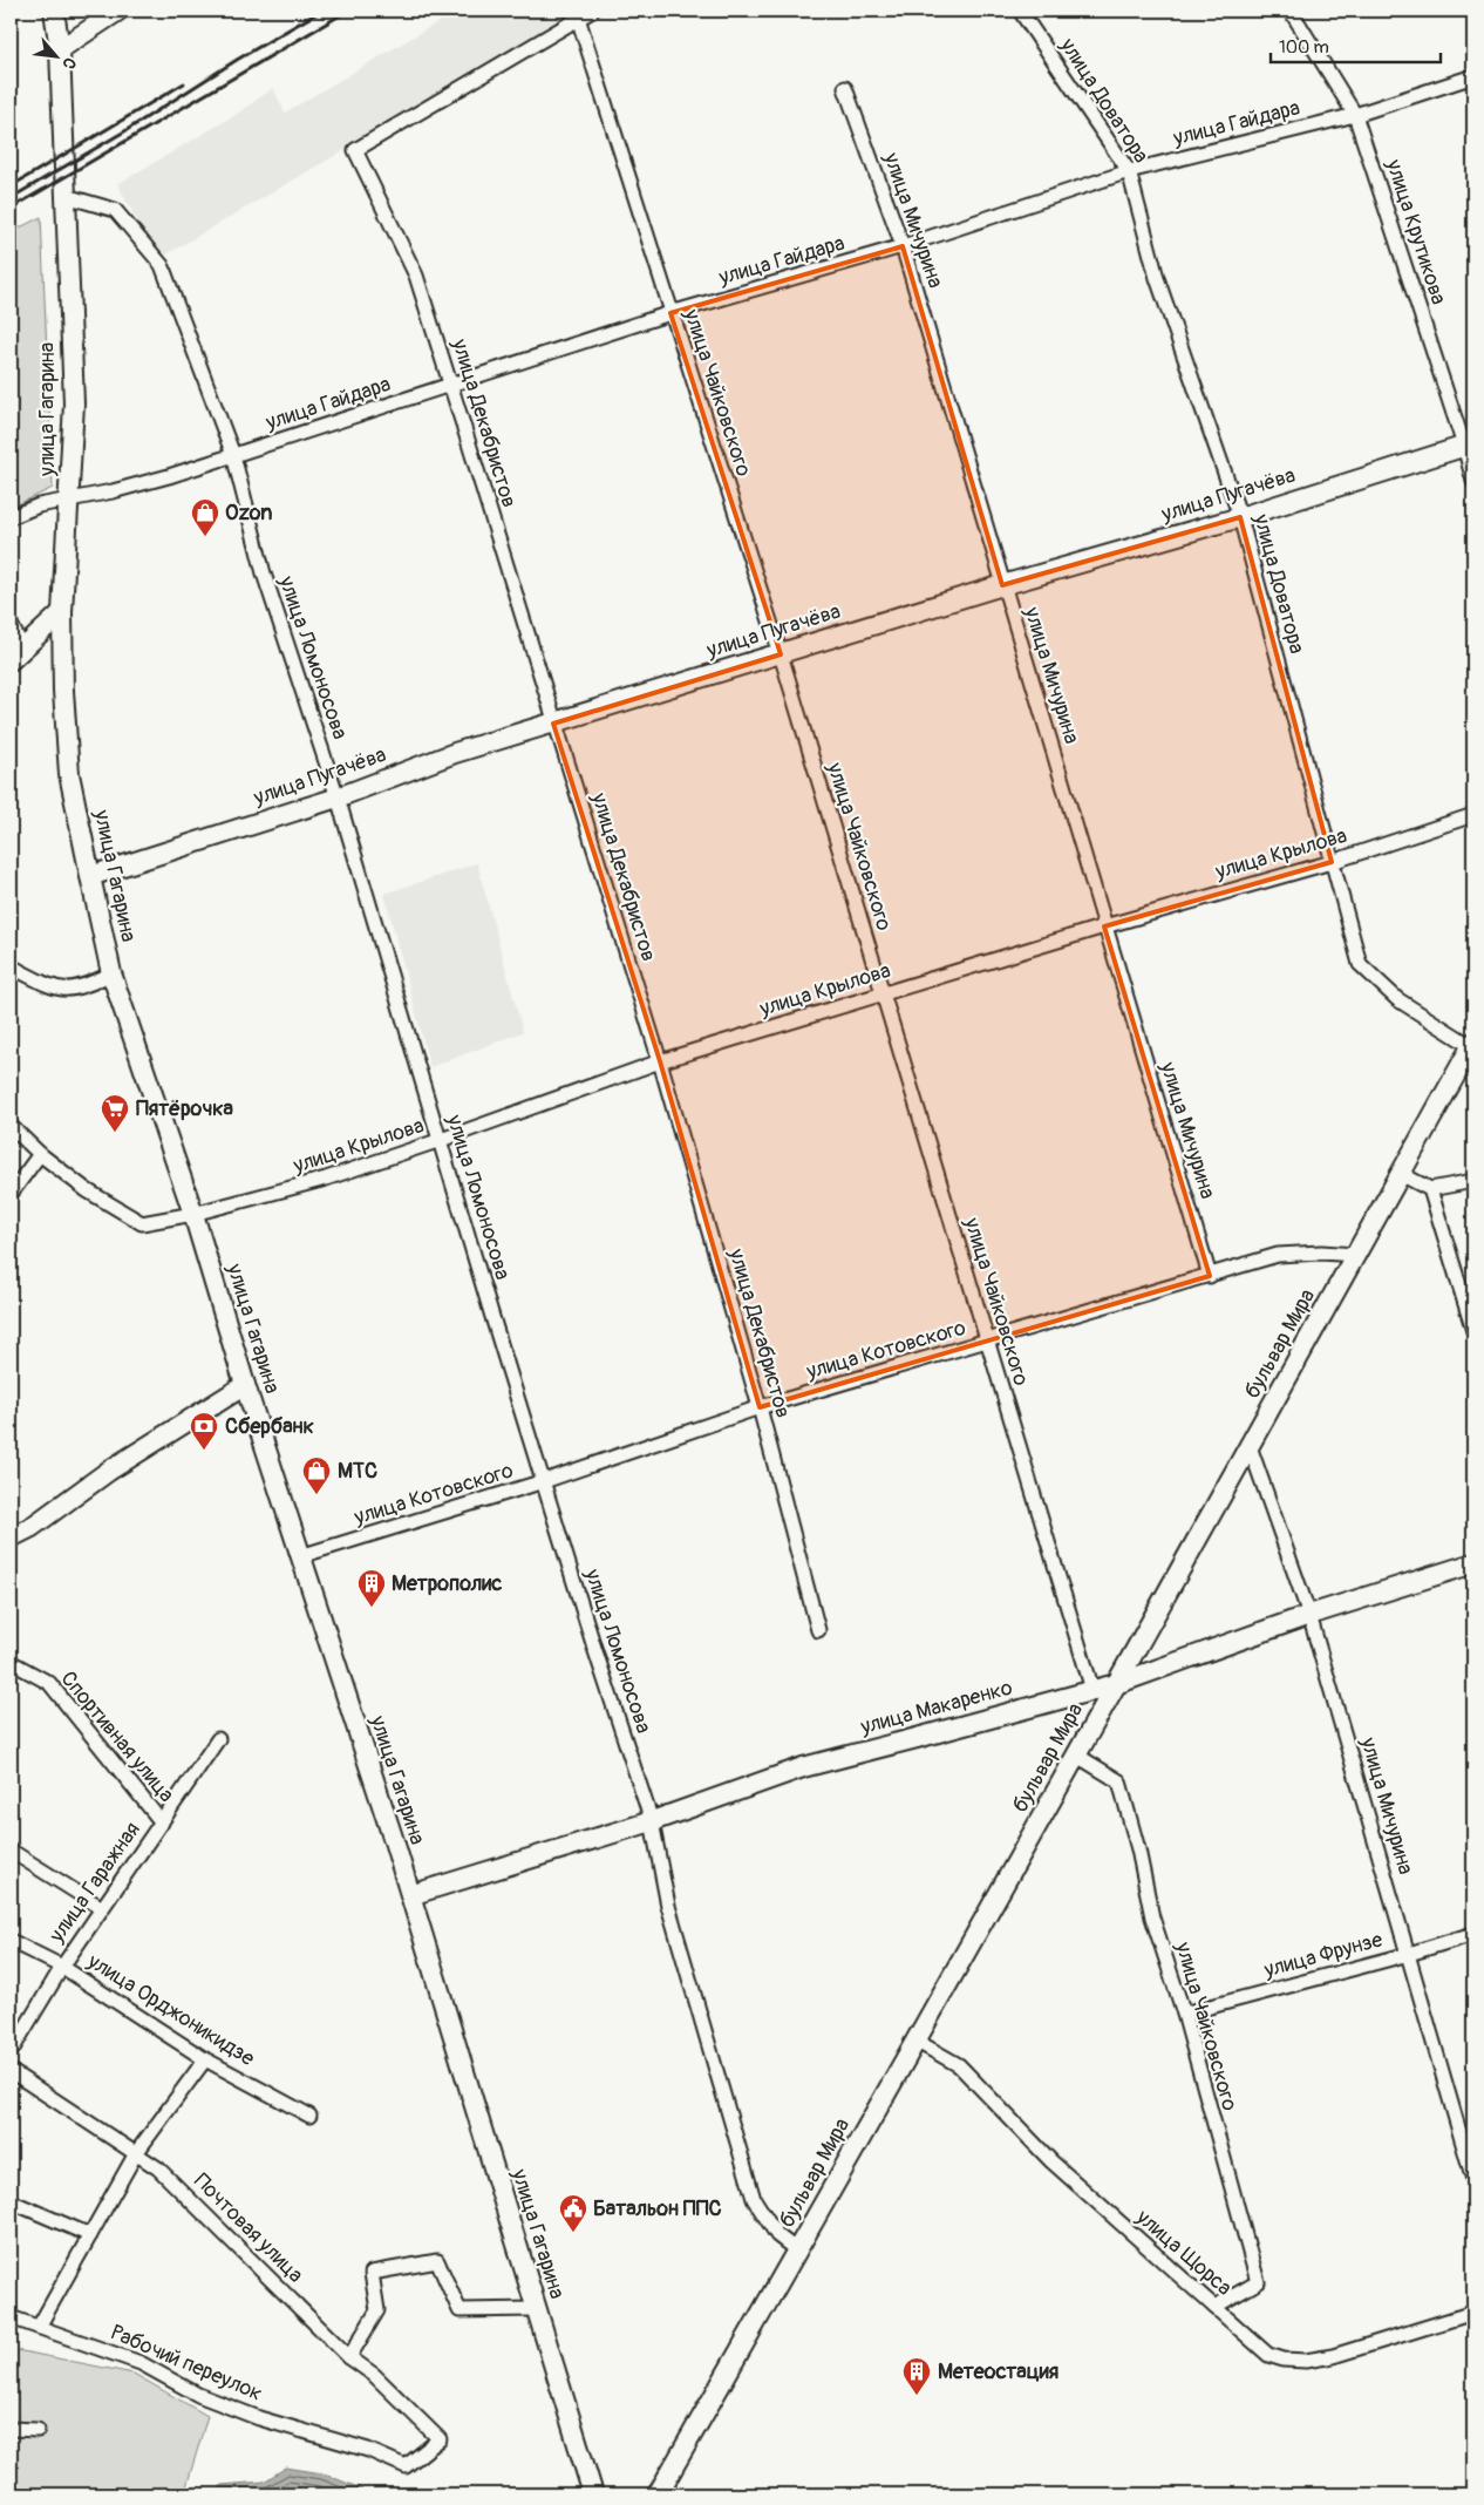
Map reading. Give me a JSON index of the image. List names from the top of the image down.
{
  "streets": {
    "main road": [
      "улица Гагарина",
      "улица Пугачёва",
      "бульвар Мира",
      "улица Макаренко"
    ],
    "street": [
      "улица Доватора",
      "улица Гайдара",
      "улица Мичурина",
      "улица Крутикова",
      "улица Чайковского",
      "улица Декабристов",
      "улица Ломоносова",
      "улица Крылова",
      "улица Котовского",
      "Спортивная улица",
      "улица Гаражная",
      "улица Фрунзе",
      "улица Орджоникидзе",
      "Почтовая улица",
      "улица Щорса",
      "Рабочий переулок"
    ]
  },
  "crossings": [
    ["улица Доватора", "улица Гайдара"],
    ["улица Доватора", "улица Пугачёва"],
    ["улица Доватора", "улица Крылова"],
    ["улица Доватора", "бульвар Мира"],
    ["улица Гайдара", "улица Мичурина"],
    ["улица Гайдара", "улица Крутикова"],
    ["улица Гайдара", "улица Чайковского"],
    ["улица Гайдара", "улица Гагарина"],
    ["улица Гайдара", "улица Декабристов"],
    ["улица Гайдара", "улица Ломоносова"],
    ["улица Мичурина", "улица Пугачёва"],
    ["улица Мичурина", "улица Крылова"],
    ["улица Мичурина", "бульвар Мира"],
    ["улица Мичурина", "улица Котовского"],
    ["улица Мичурина", "улица Макаренко"],
    ["улица Мичурина", "улица Фрунзе"],
    ["улица Крутикова", "улица Пугачёва"],
    ["улица Чайковского", "улица Декабристов"],
    ["улица Чайковского", "улица Пугачёва"],
    ["улица Чайковского", "улица Крылова"],
    ["улица Чайковского", "бульвар Мира"],
    ["улица Чайковского", "улица Котовского"],
    ["улица Чайковского", "улица Макаренко"],
    ["улица Чайковского", "улица Фрунзе"],
    ["улица Чайковского", "улица Щорса"],
    ["улица Гагарина", "улица Пугачёва"],
    ["улица Гагарина", "улица Ломоносова"],
    ["улица Гагарина", "улица Крылова"],
    ["улица Гагарина", "улица Котовского"],
    ["улица Гагарина", "улица Макаренко"],
    ["улица Декабристов", "улица Пугачёва"],
    ["улица Декабристов", "улица Крылова"],
    ["улица Декабристов", "улица Котовского"],
    ["улица Пугачёва", "улица Ломоносова"],
    ["улица Ломоносова", "улица Крылова"],
    ["улица Ломоносова", "бульвар Мира"],
    ["улица Ломоносова", "улица Котовского"],
    ["улица Ломоносова", "улица Макаренко"],
    ["бульвар Мира", "улица Котовского"],
    ["бульвар Мира", "улица Макаренко"],
    ["бульвар Мира", "улица Щорса"],
    ["Спортивная улица", "улица Гаражная"],
    ["улица Гаражная", "улица Орджоникидзе"],
    ["Почтовая улица", "Рабочий переулок"]
  ],
  "places": {
    "shop": ["Ozon", "МТС"],
    "supermarket": ["Пятёрочка"],
    "bank": ["Сбербанк"],
    "building": ["Метрополис", "Метеостация"],
    "public building": ["Батальон ППС"]
  },
  "scale_bar": "100 m",
  "north": "bottom right"
}
